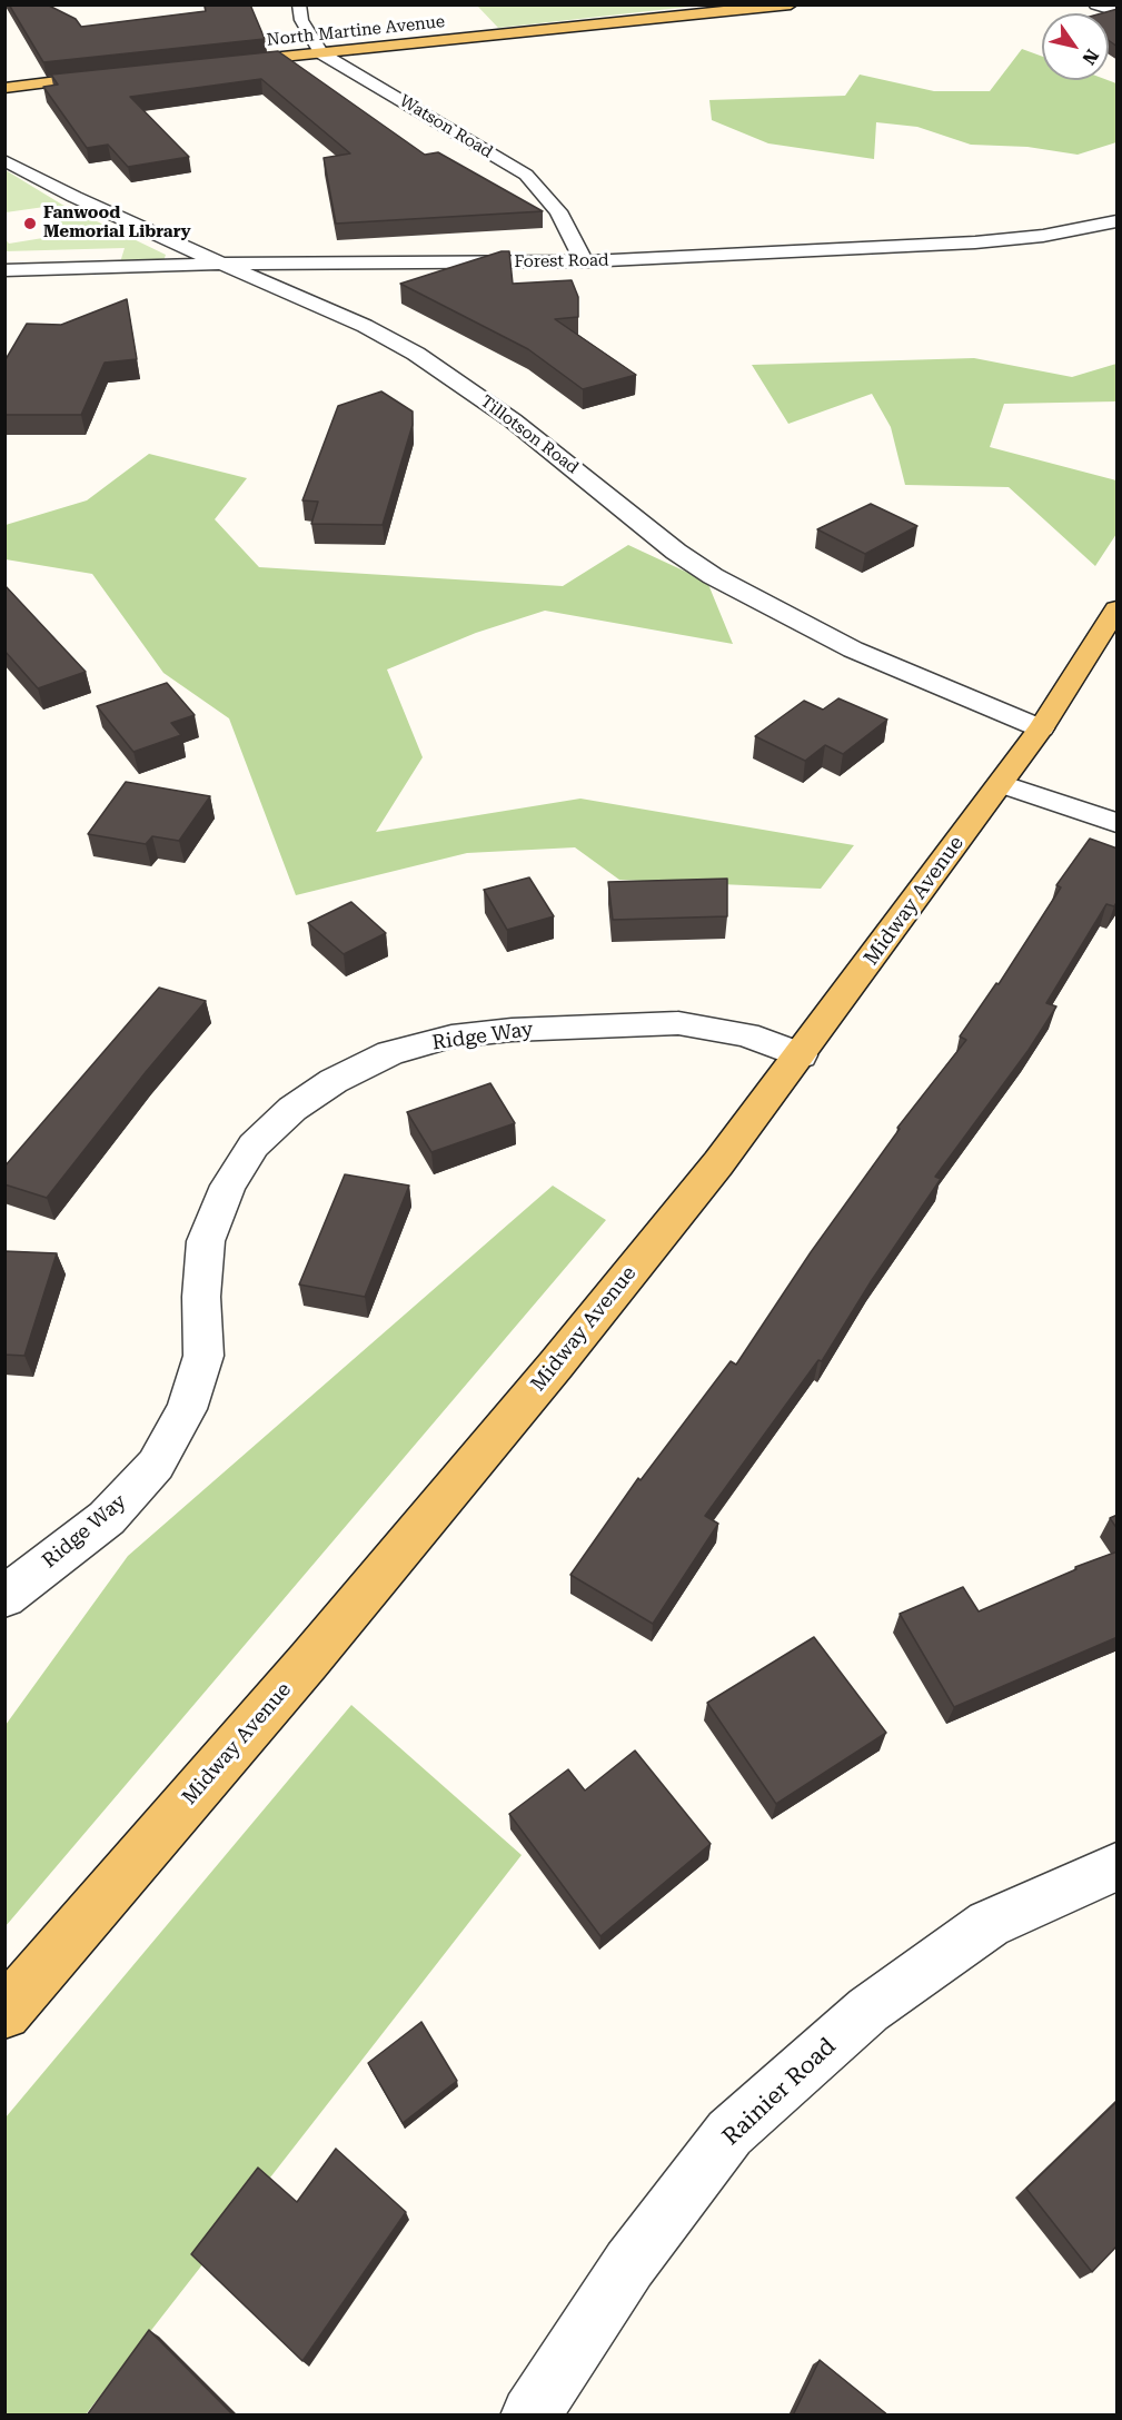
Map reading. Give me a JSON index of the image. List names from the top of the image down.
{
  "streets": {
    "main road": ["North Martine Avenue", "Midway Avenue"],
    "street": [
      "Watson Road",
      "Forest Road",
      "Tillotson Road",
      "Ridge Way",
      "Rainier Road"
    ]
  },
  "crossings": [
    ["North Martine Avenue", "Watson Road"],
    ["Watson Road", "Forest Road"],
    ["Forest Road", "Tillotson Road"],
    ["Tillotson Road", "Midway Avenue"],
    ["Midway Avenue", "Ridge Way"]
  ],
  "places": ["Fanwood Memorial Library"],
  "north": "bottom right"
}
